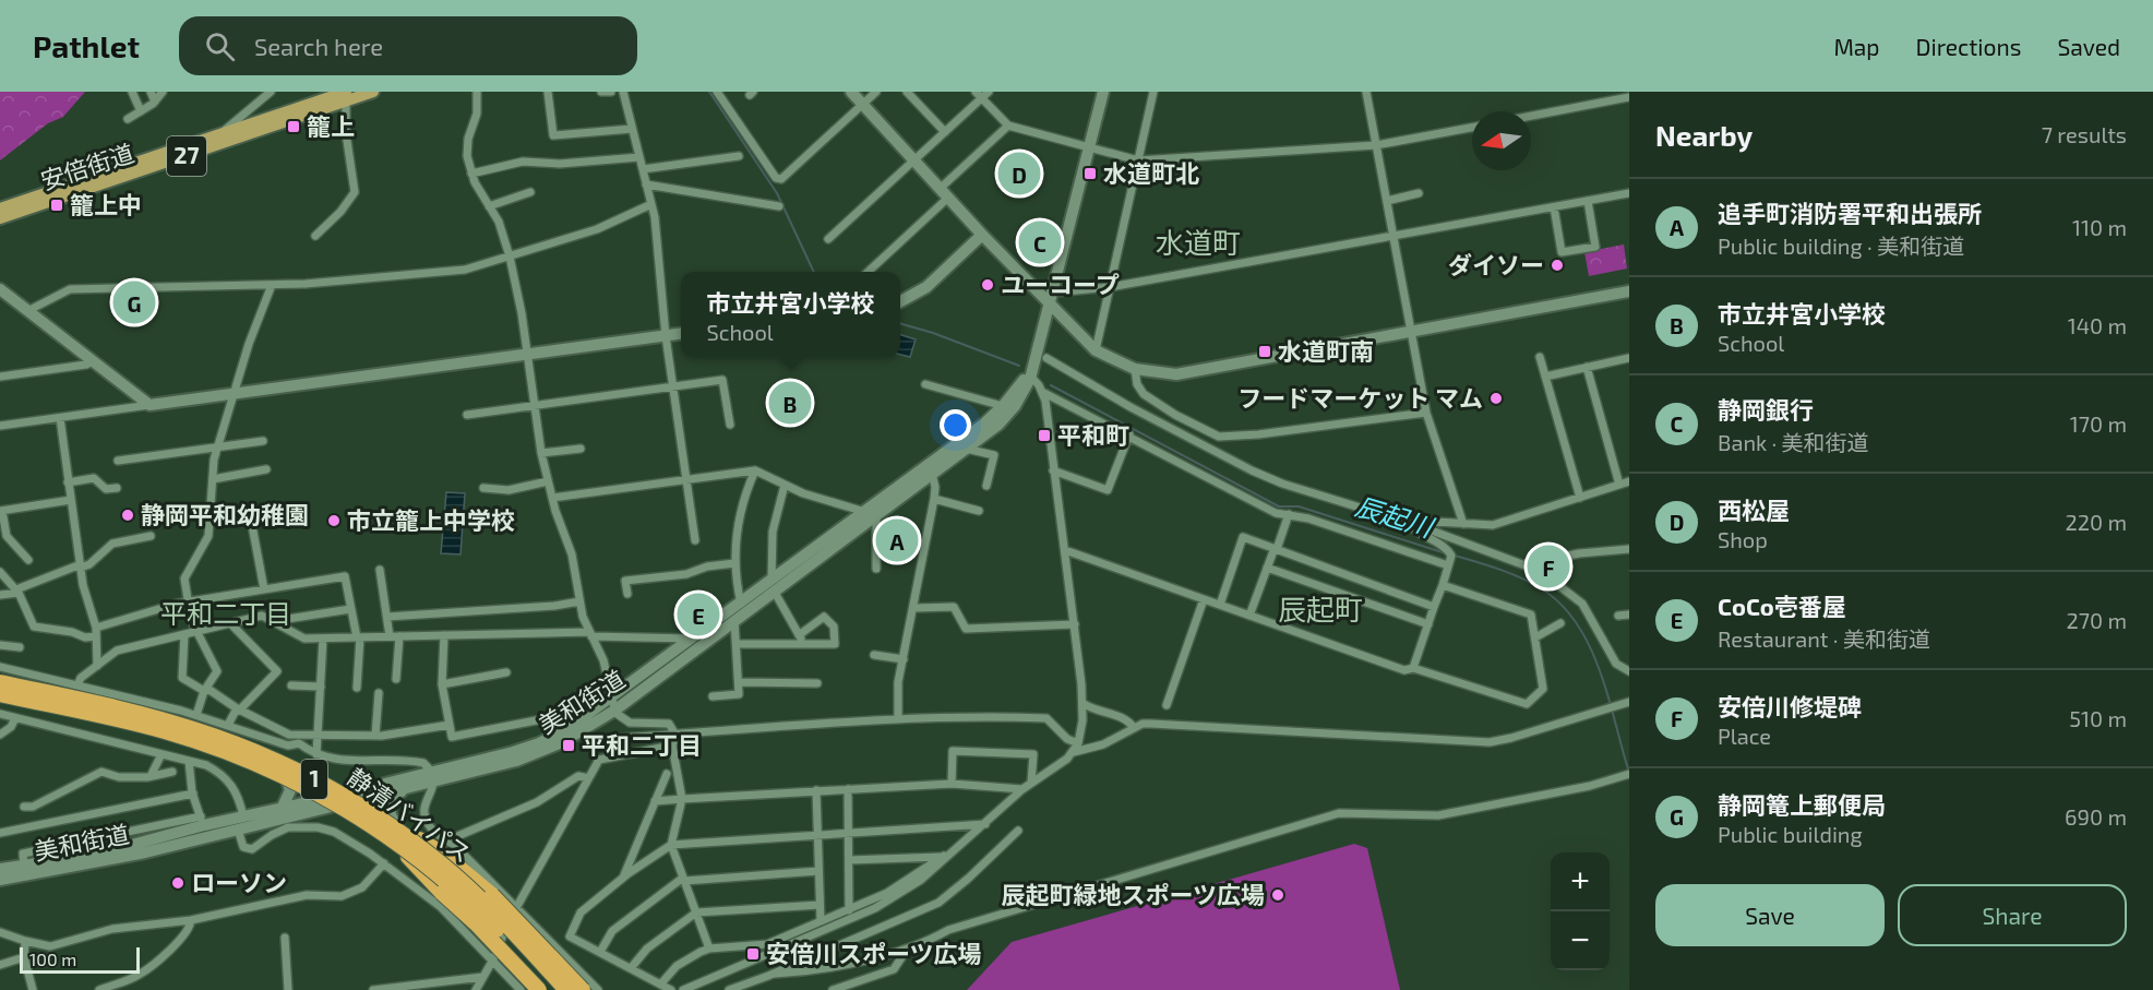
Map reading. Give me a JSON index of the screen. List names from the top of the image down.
{
  "streets": {
    "highway": ["1", "静清バイパス"],
    "main road": ["27", "安倍街道"],
    "street": ["美和街道"]
  },
  "districts": ["水道町", "辰起町", "平和二丁目"],
  "water": ["辰起川"],
  "places": {
    "transit": [
      "籠上",
      "水道町北",
      "籠上中",
      "水道町南",
      "平和町",
      "平和二丁目",
      "安倍川スポーツ広場"
    ],
    "other": [
      "ダイソー",
      "ユーコープ",
      "フードマーケット マム",
      "静岡平和幼稚園",
      "市立籠上中学校",
      "ローソン",
      "辰起町緑地スポーツ広場"
    ]
  },
  "scale_bar": "100 m",
  "north": "left",
  "page": {
    "header": "Pathlet",
    "search": "Search here",
    "nav": ["Map", "Directions", "Saved"],
    "heading": ["Nearby", "7 results"],
    "pins": [
      "D",
      "C",
      "G",
      "B",
      "A",
      "F",
      "E"
    ],
    "list": [
      {
        "mark": "A",
        "name": "追手町消防署平和出張所",
        "note": "Public building · 美和街道",
        "value": "110 m"
      },
      {
        "mark": "B",
        "name": "市立井宮小学校",
        "note": "School",
        "value": "140 m"
      },
      {
        "mark": "C",
        "name": "静岡銀行",
        "note": "Bank · 美和街道",
        "value": "170 m"
      },
      {
        "mark": "D",
        "name": "西松屋",
        "note": "Shop",
        "value": "220 m"
      },
      {
        "mark": "E",
        "name": "CoCo壱番屋",
        "note": "Restaurant · 美和街道",
        "value": "270 m"
      },
      {
        "mark": "F",
        "name": "安倍川修堤碑",
        "note": "Place",
        "value": "510 m"
      },
      {
        "mark": "G",
        "name": "静岡篭上郵便局",
        "note": "Public building",
        "value": "690 m"
      }
    ],
    "popup": ["市立井宮小学校", "School"],
    "map_buttons": ["+", "−"],
    "buttons": ["Save", "Share"],
    "scale": "100 m"
  }
}
